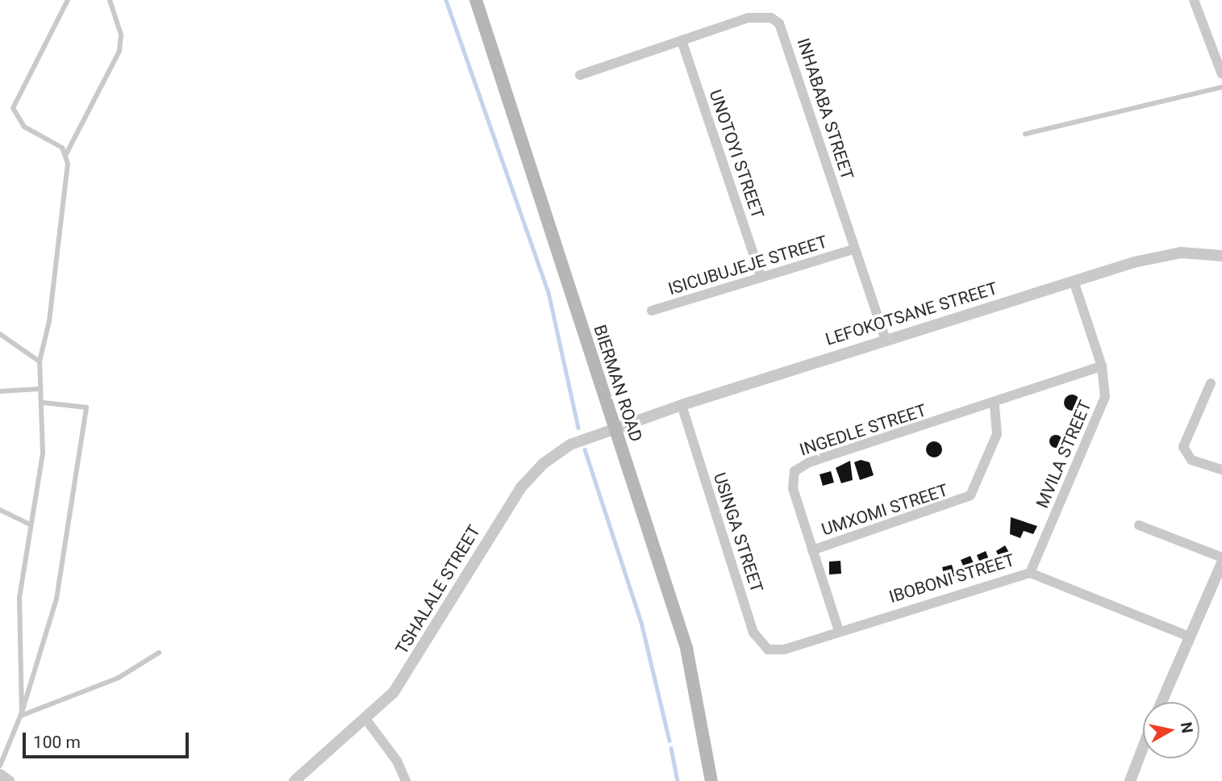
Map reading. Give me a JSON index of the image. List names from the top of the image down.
{
  "streets": {
    "main road": ["BIERMAN ROAD"],
    "street": [
      "INHABABA STREET",
      "UNOTOYI STREET",
      "ISICUBUJEJE STREET",
      "LEFOKOTSANE STREET",
      "INGEDLE STREET",
      "MVILA STREET",
      "UMXOMI STREET",
      "USINGA STREET",
      "IBOBONI STREET",
      "TSHALALE STREET"
    ]
  },
  "crossings": [
    ["INHABABA STREET", "UNOTOYI STREET"],
    ["INHABABA STREET", "ISICUBUJEJE STREET"],
    ["INHABABA STREET", "LEFOKOTSANE STREET"],
    ["UNOTOYI STREET", "ISICUBUJEJE STREET"],
    ["LEFOKOTSANE STREET", "BIERMAN ROAD"],
    ["LEFOKOTSANE STREET", "MVILA STREET"],
    ["LEFOKOTSANE STREET", "USINGA STREET"],
    ["LEFOKOTSANE STREET", "TSHALALE STREET"],
    ["BIERMAN ROAD", "TSHALALE STREET"],
    ["INGEDLE STREET", "MVILA STREET"],
    ["INGEDLE STREET", "UMXOMI STREET"],
    ["INGEDLE STREET", "IBOBONI STREET"],
    ["MVILA STREET", "IBOBONI STREET"],
    ["USINGA STREET", "IBOBONI STREET"]
  ],
  "scale_bar": "100 m",
  "north": "right"
}
